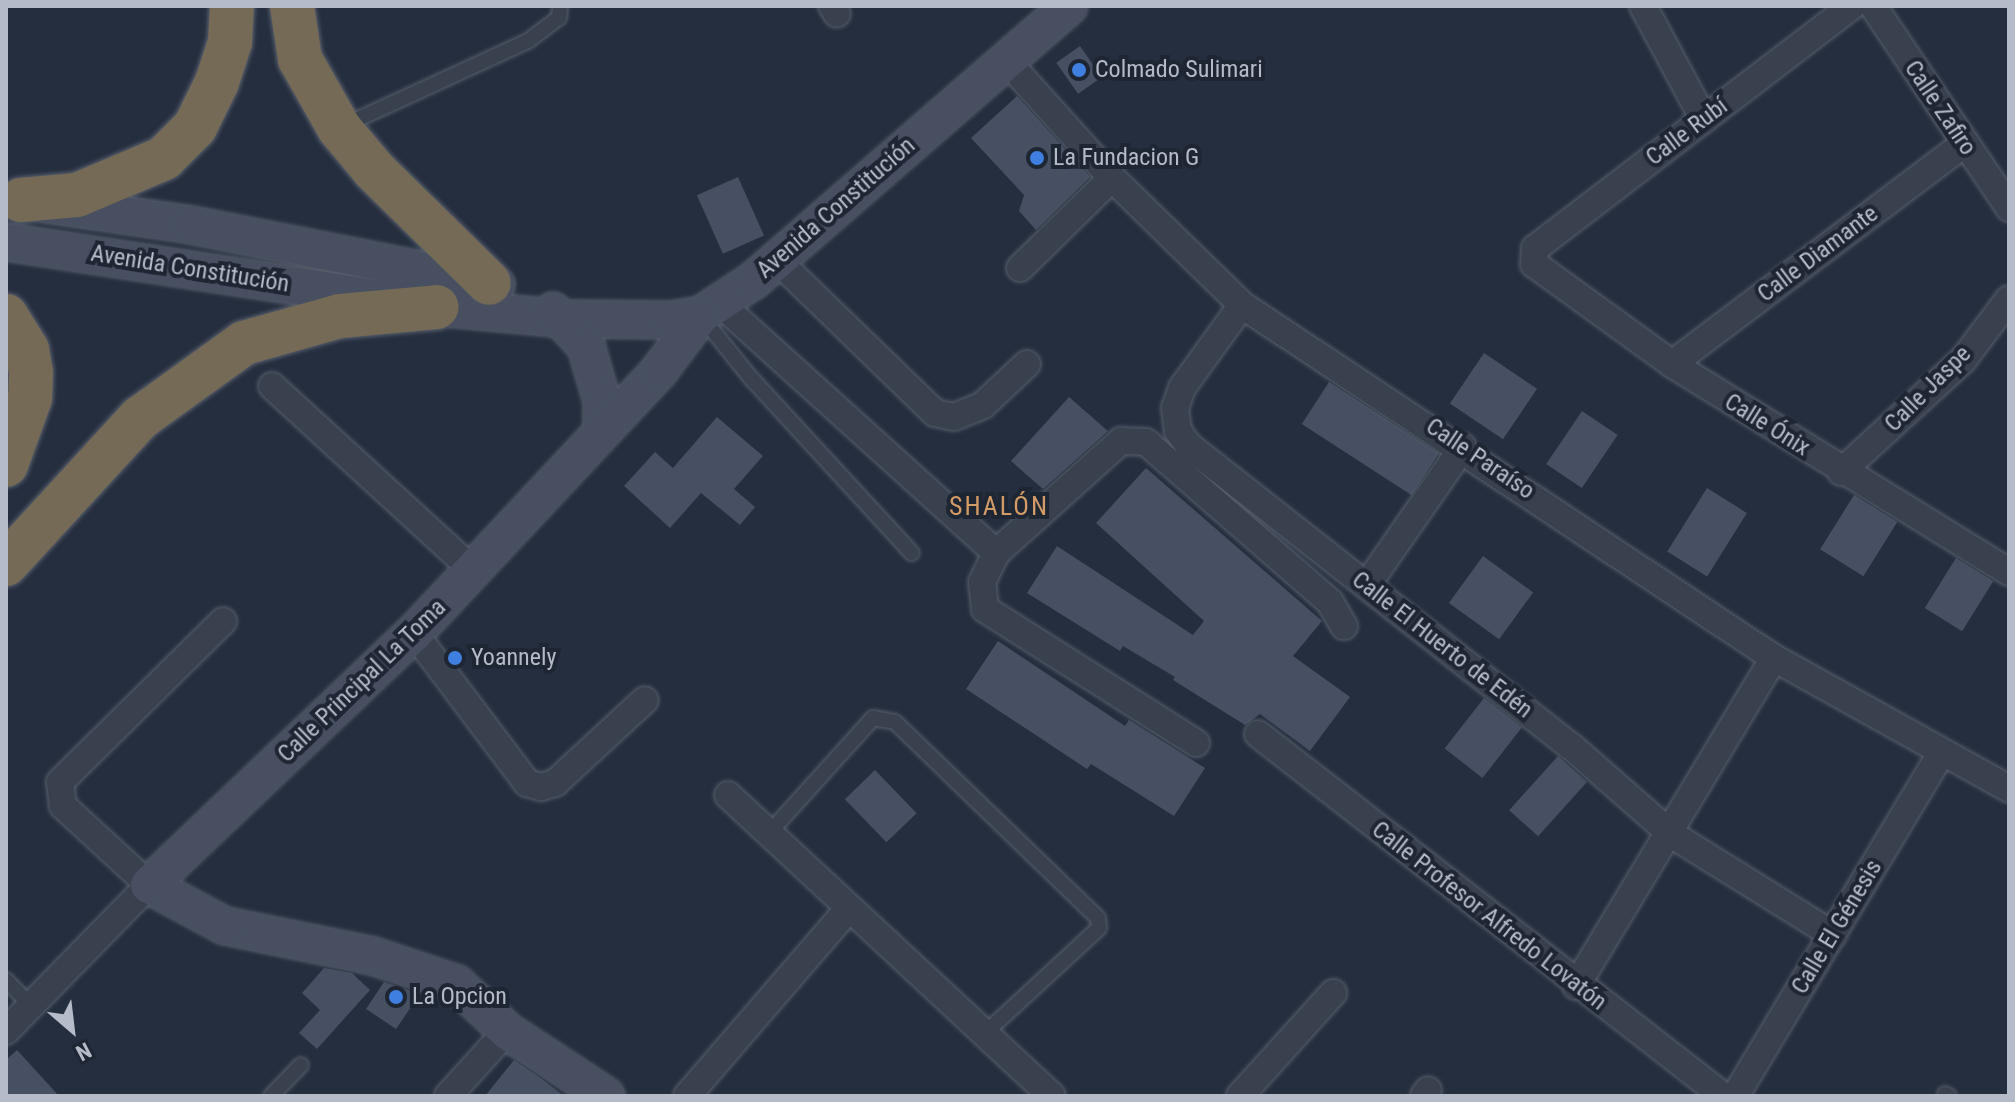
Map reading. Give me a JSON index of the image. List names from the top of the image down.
{
  "streets": {
    "main road": ["Avenida Constitución", "Calle Principal La Toma"],
    "street": [
      "Calle Zafiro",
      "Calle Rubí",
      "Calle Diamante",
      "Calle Jaspe",
      "Calle Ónix",
      "Calle Paraíso",
      "Calle El Huerto de Edén",
      "Calle Profesor Alfredo Lovatón",
      "Calle El Génesis"
    ]
  },
  "crossings": [
    ["Calle Zafiro", "Calle Diamante"],
    ["Calle Rubí", "Calle Ónix"],
    ["Avenida Constitución", "Calle Paraíso"],
    ["Avenida Constitución", "Calle Principal La Toma"],
    ["Calle Diamante", "Calle Ónix"],
    ["Calle Jaspe", "Calle Ónix"],
    ["Calle Paraíso", "Calle El Huerto de Edén"],
    ["Calle Paraíso", "Calle El Génesis"],
    ["Calle El Huerto de Edén", "Calle El Génesis"]
  ],
  "districts": ["SHALÓN"],
  "places": [
    "Colmado Sulimari",
    "La Fundacion G",
    "Yoannely",
    "La Opcion"
  ],
  "north": "bottom right"
}
